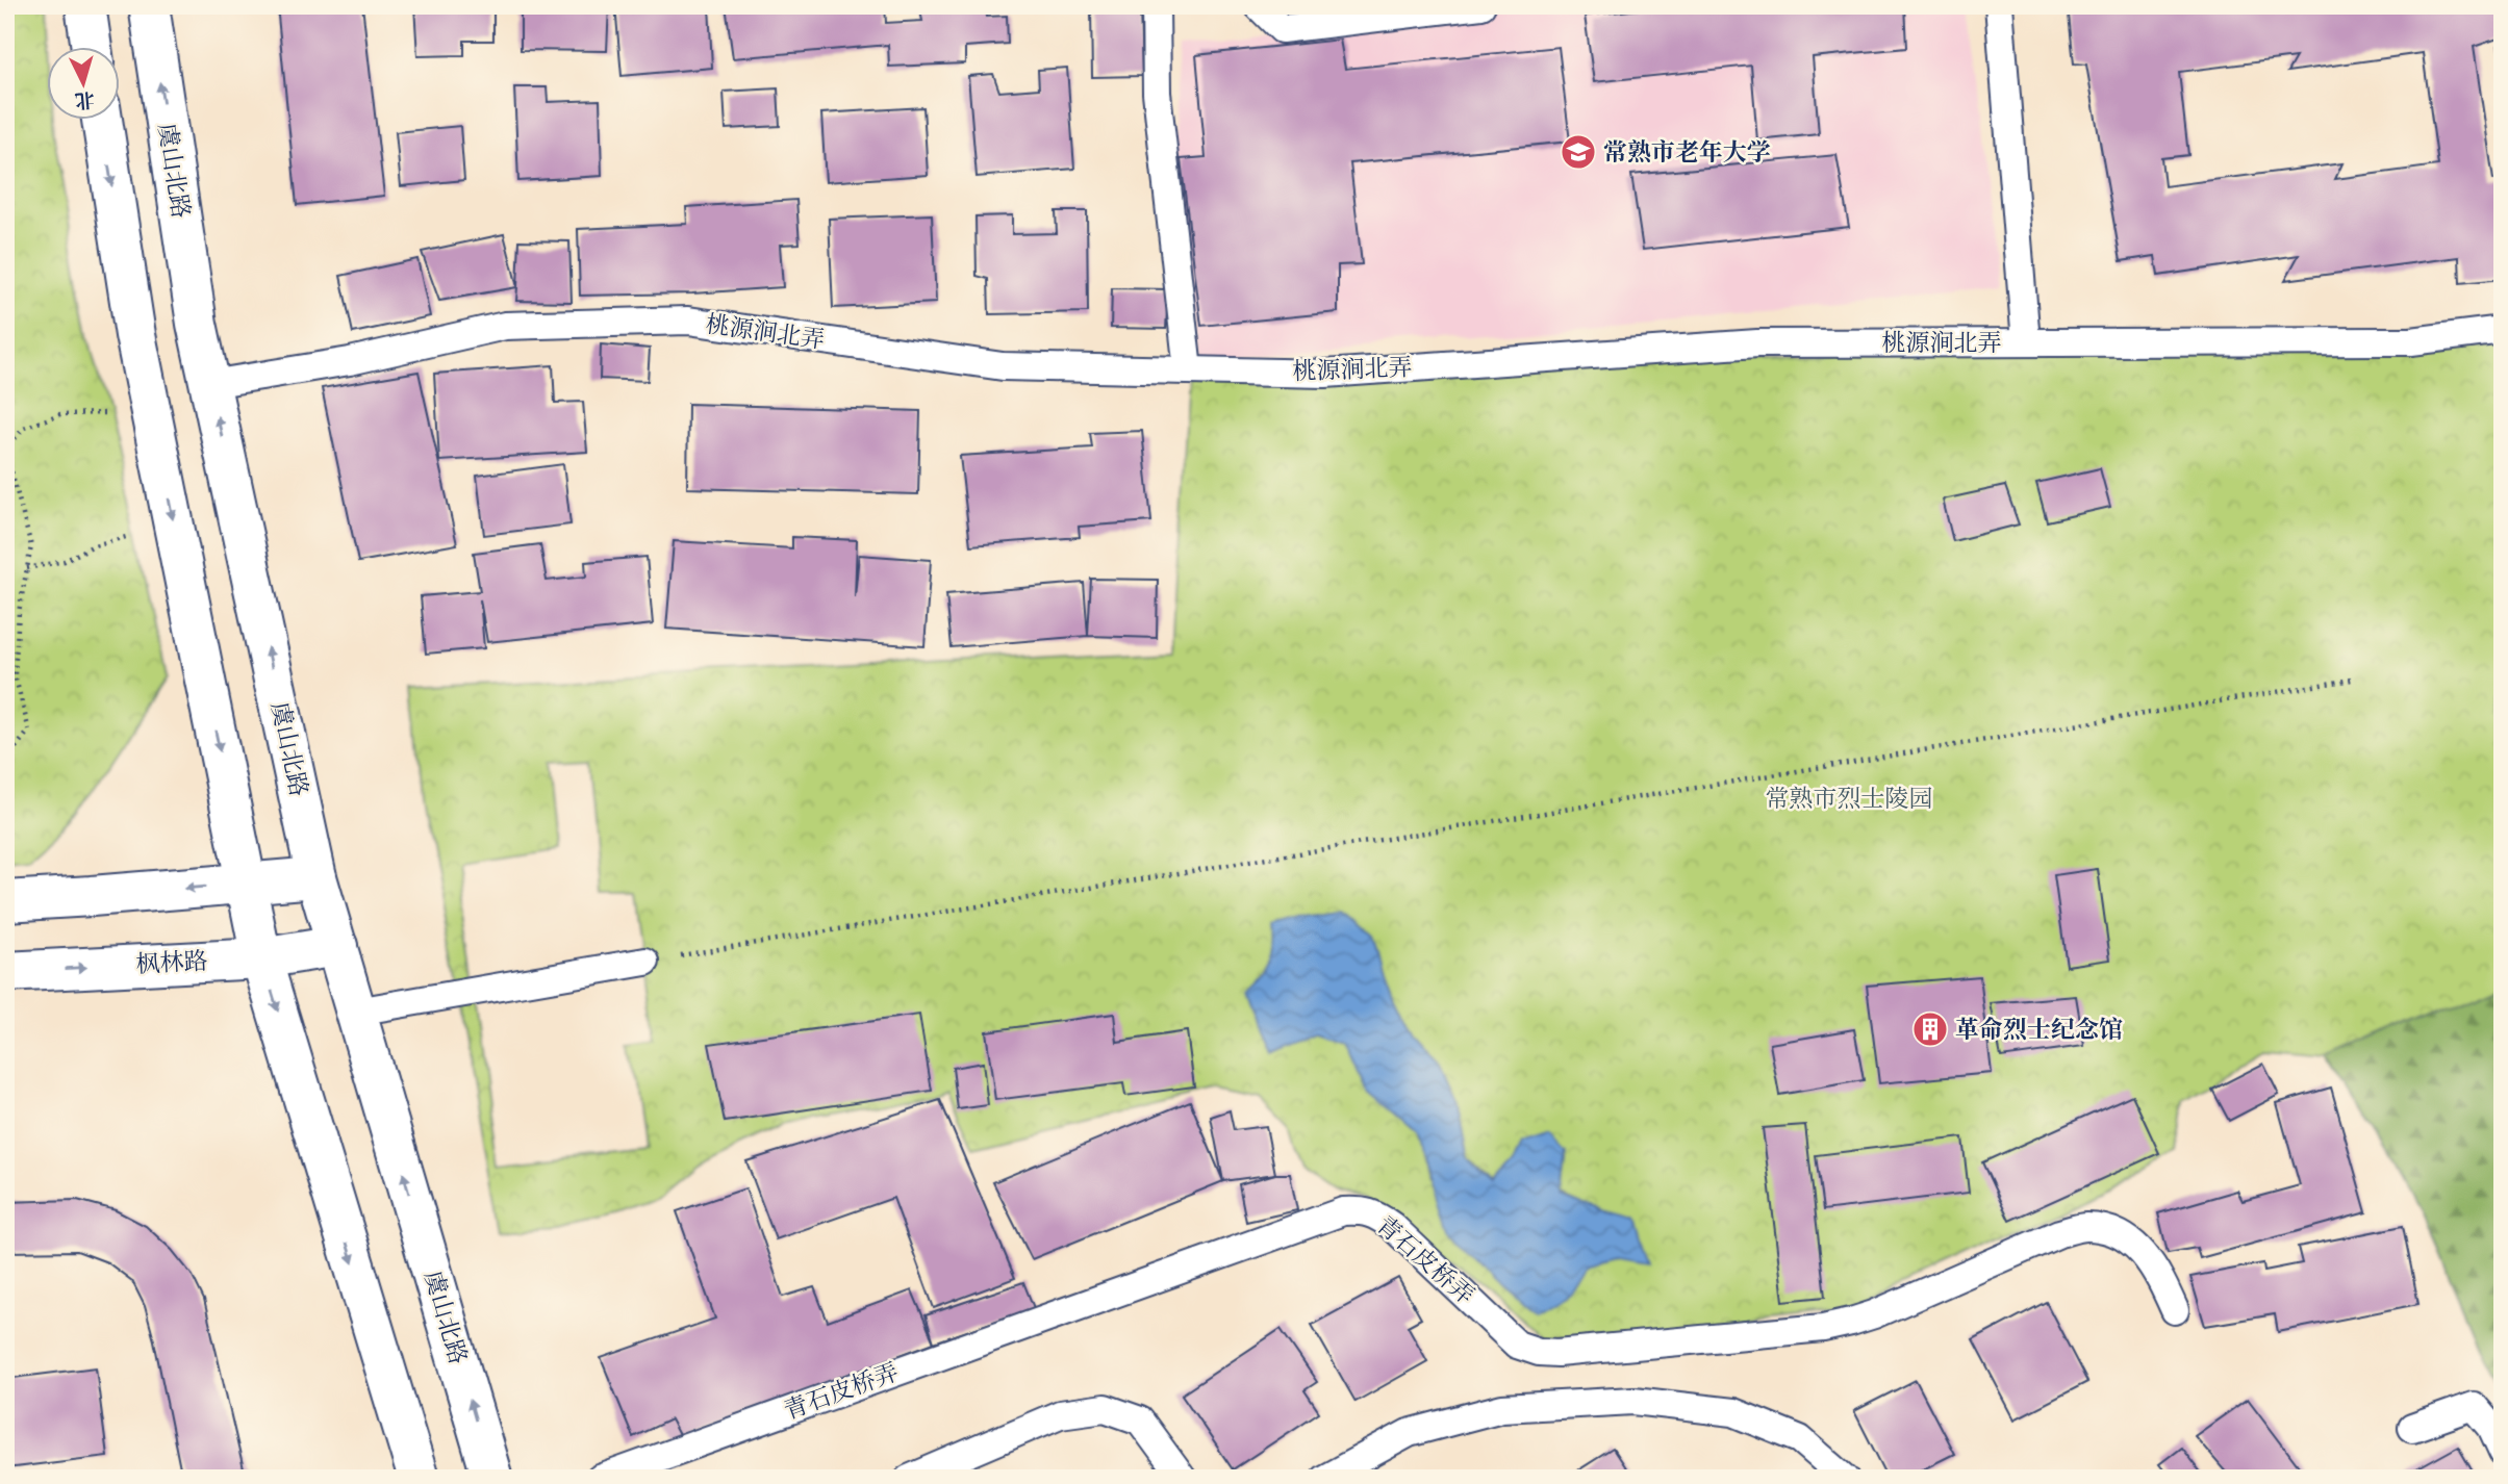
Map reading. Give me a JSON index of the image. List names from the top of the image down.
{
  "streets": {
    "main road": ["虞山北路", "枫林路"],
    "lane": ["桃源涧北弄", "青石皮桥弄"]
  },
  "crossings": [
    ["虞山北路", "桃源涧北弄"],
    ["虞山北路", "枫林路"]
  ],
  "parks": ["常熟市烈士陵园"],
  "places": {
    "school or university": ["常熟市老年大学"],
    "building": ["革命烈士纪念馆"]
  },
  "north": "bottom"
}
